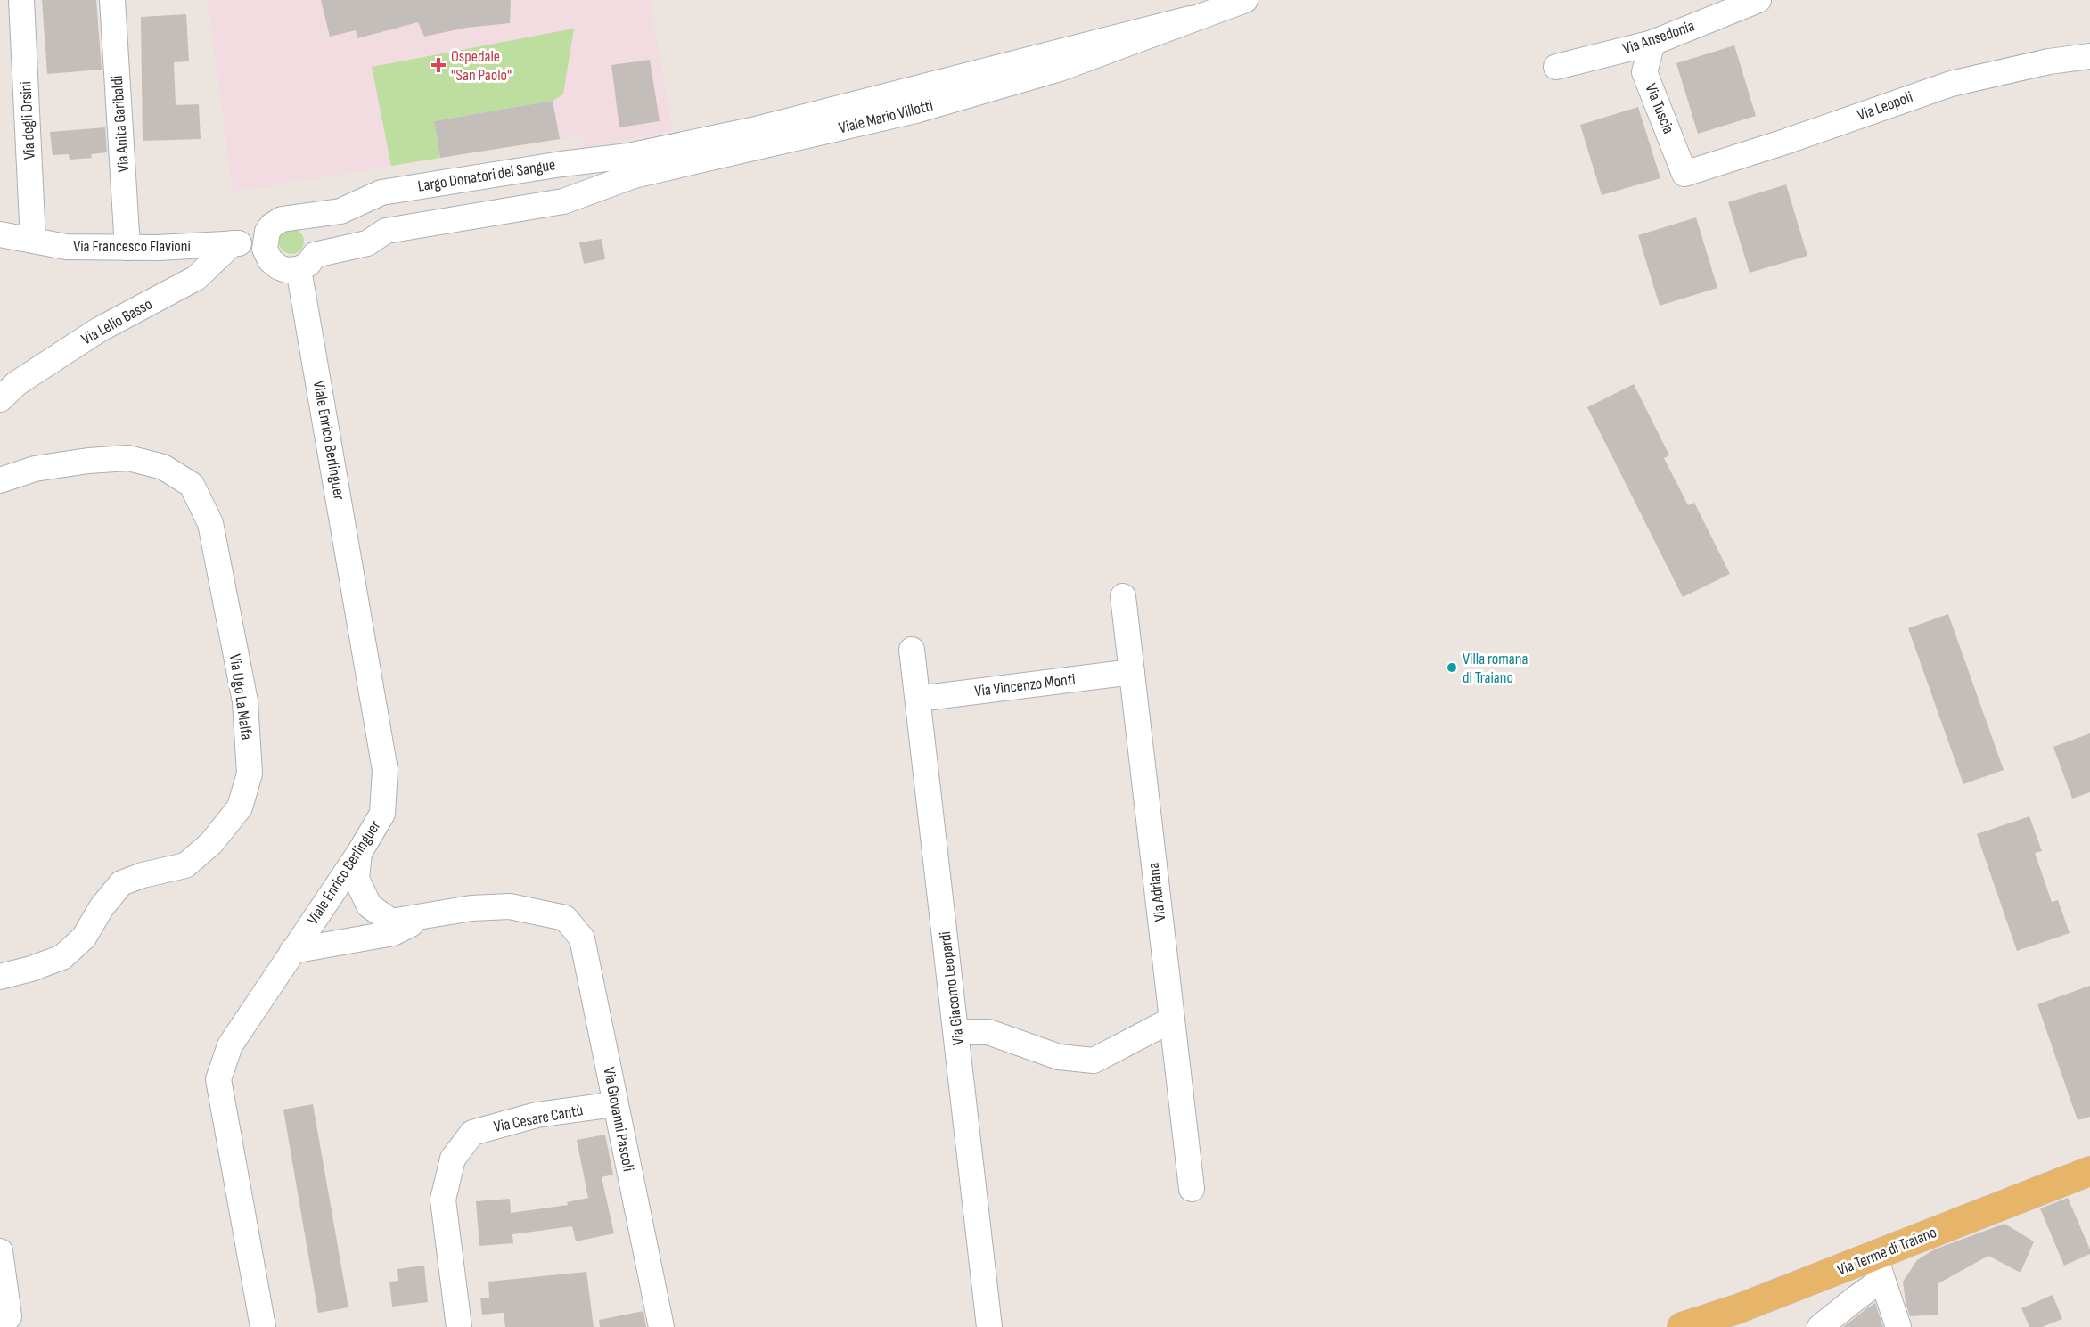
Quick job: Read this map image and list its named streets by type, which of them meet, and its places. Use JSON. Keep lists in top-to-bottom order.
{
  "streets": {
    "main road": ["Via Terme di Traiano"],
    "street": [
      "Via Ansedonia",
      "Via Leopoli",
      "Via Tuscia",
      "Viale Mario Villotti",
      "Via degli Orsini",
      "Via Anita Garibaldi",
      "Largo Donatori del Sangue",
      "Via Francesco Flavioni",
      "Via Lelio Basso",
      "Viale Enrico Berlinguer",
      "Via Vincenzo Monti",
      "Via Ugo La Malfa",
      "Via Adriana",
      "Via Giacomo Leopardi",
      "Via Cesare Cantù",
      "Via Giovanni Pascoli"
    ]
  },
  "crossings": [
    ["Via Ansedonia", "Via Tuscia"],
    ["Via Leopoli", "Via Tuscia"],
    ["Viale Mario Villotti", "Largo Donatori del Sangue"],
    ["Via degli Orsini", "Via Francesco Flavioni"],
    ["Via Anita Garibaldi", "Via Francesco Flavioni"],
    ["Largo Donatori del Sangue", "Via Francesco Flavioni"],
    ["Largo Donatori del Sangue", "Viale Enrico Berlinguer"],
    ["Via Francesco Flavioni", "Via Lelio Basso"],
    ["Via Francesco Flavioni", "Viale Enrico Berlinguer"],
    ["Via Vincenzo Monti", "Via Adriana"],
    ["Via Vincenzo Monti", "Via Giacomo Leopardi"],
    ["Via Cesare Cantù", "Via Giovanni Pascoli"]
  ],
  "places": {
    "health": ["Ospedale \"San Paolo\""],
    "other": ["Villa romana di Traiano"]
  }
}
